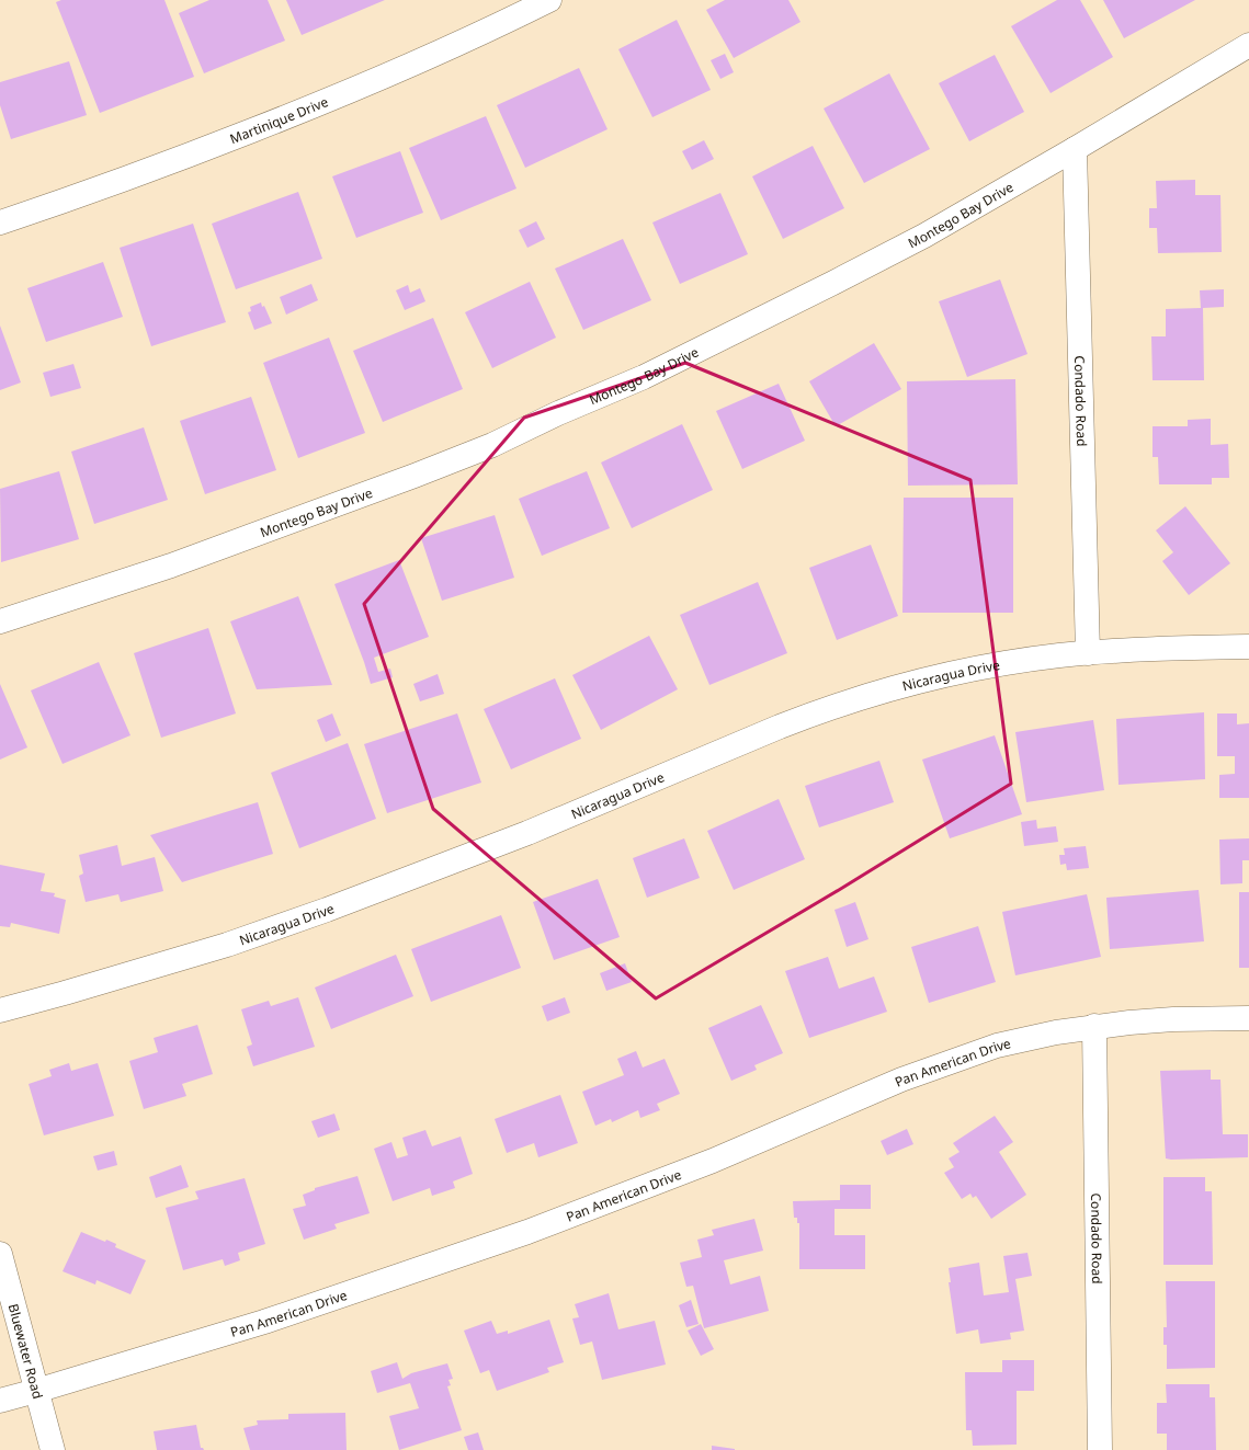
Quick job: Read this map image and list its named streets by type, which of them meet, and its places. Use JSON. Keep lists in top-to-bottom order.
{
  "streets": {
    "street": [
      "Martinique Drive",
      "Montego Bay Drive",
      "Condado Road",
      "Nicaragua Drive",
      "Pan American Drive",
      "Bluewater Road"
    ]
  },
  "crossings": [
    ["Montego Bay Drive", "Condado Road"],
    ["Condado Road", "Nicaragua Drive"],
    ["Condado Road", "Pan American Drive"],
    ["Pan American Drive", "Bluewater Road"]
  ]
}
